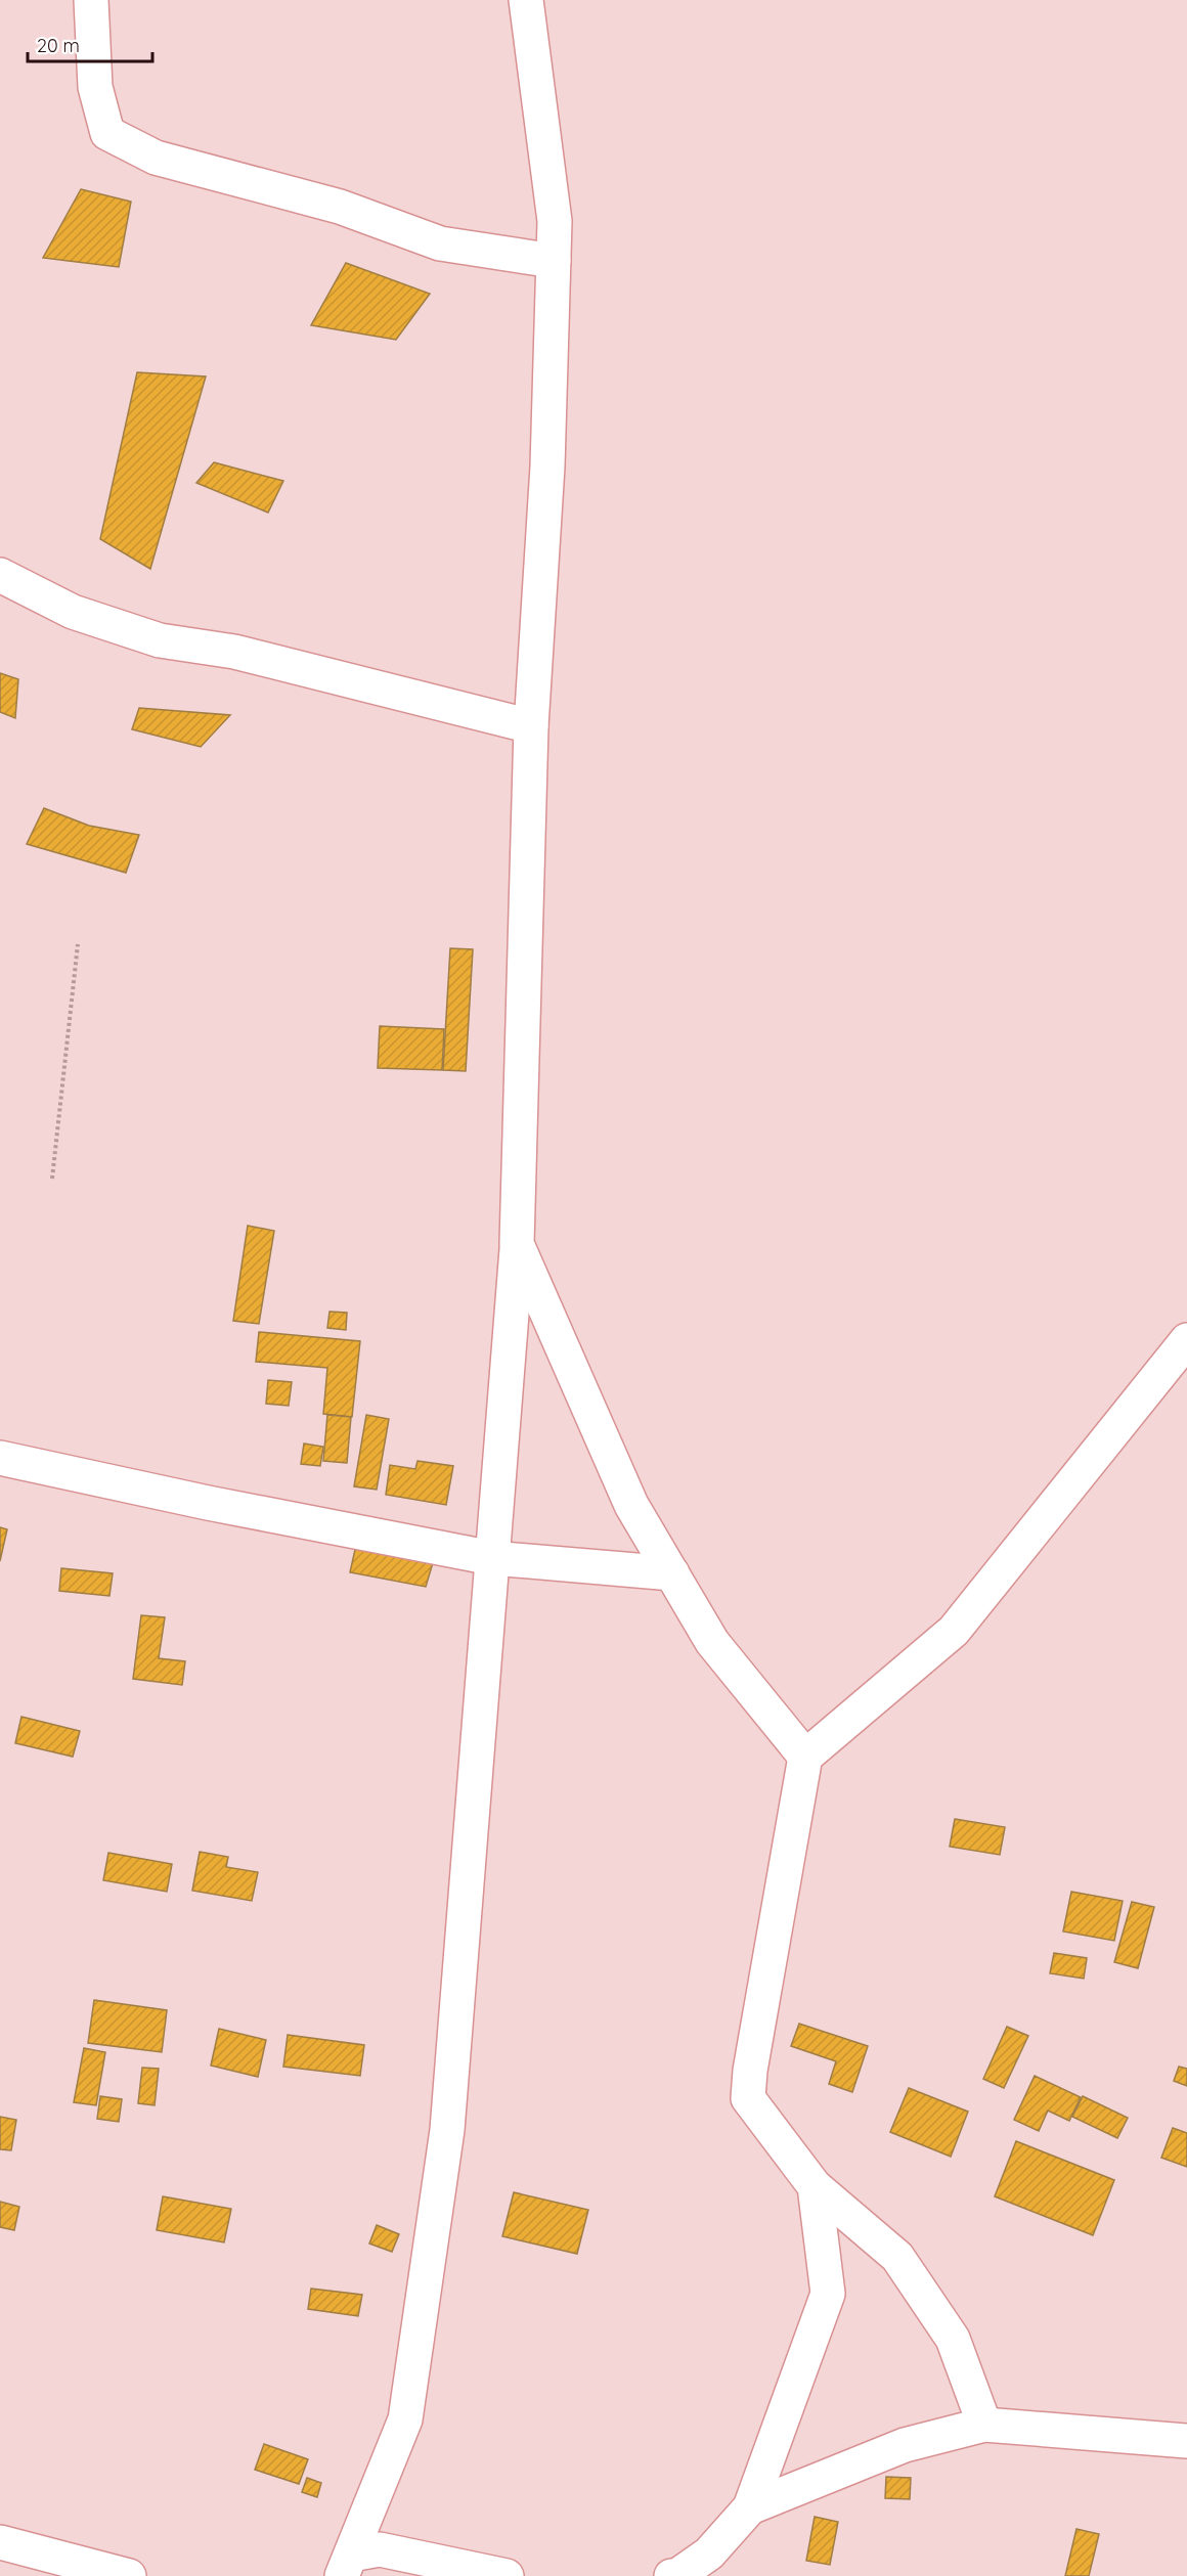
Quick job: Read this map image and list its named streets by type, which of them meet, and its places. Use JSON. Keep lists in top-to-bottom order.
{
  "scale_bar": "20 m"
}
